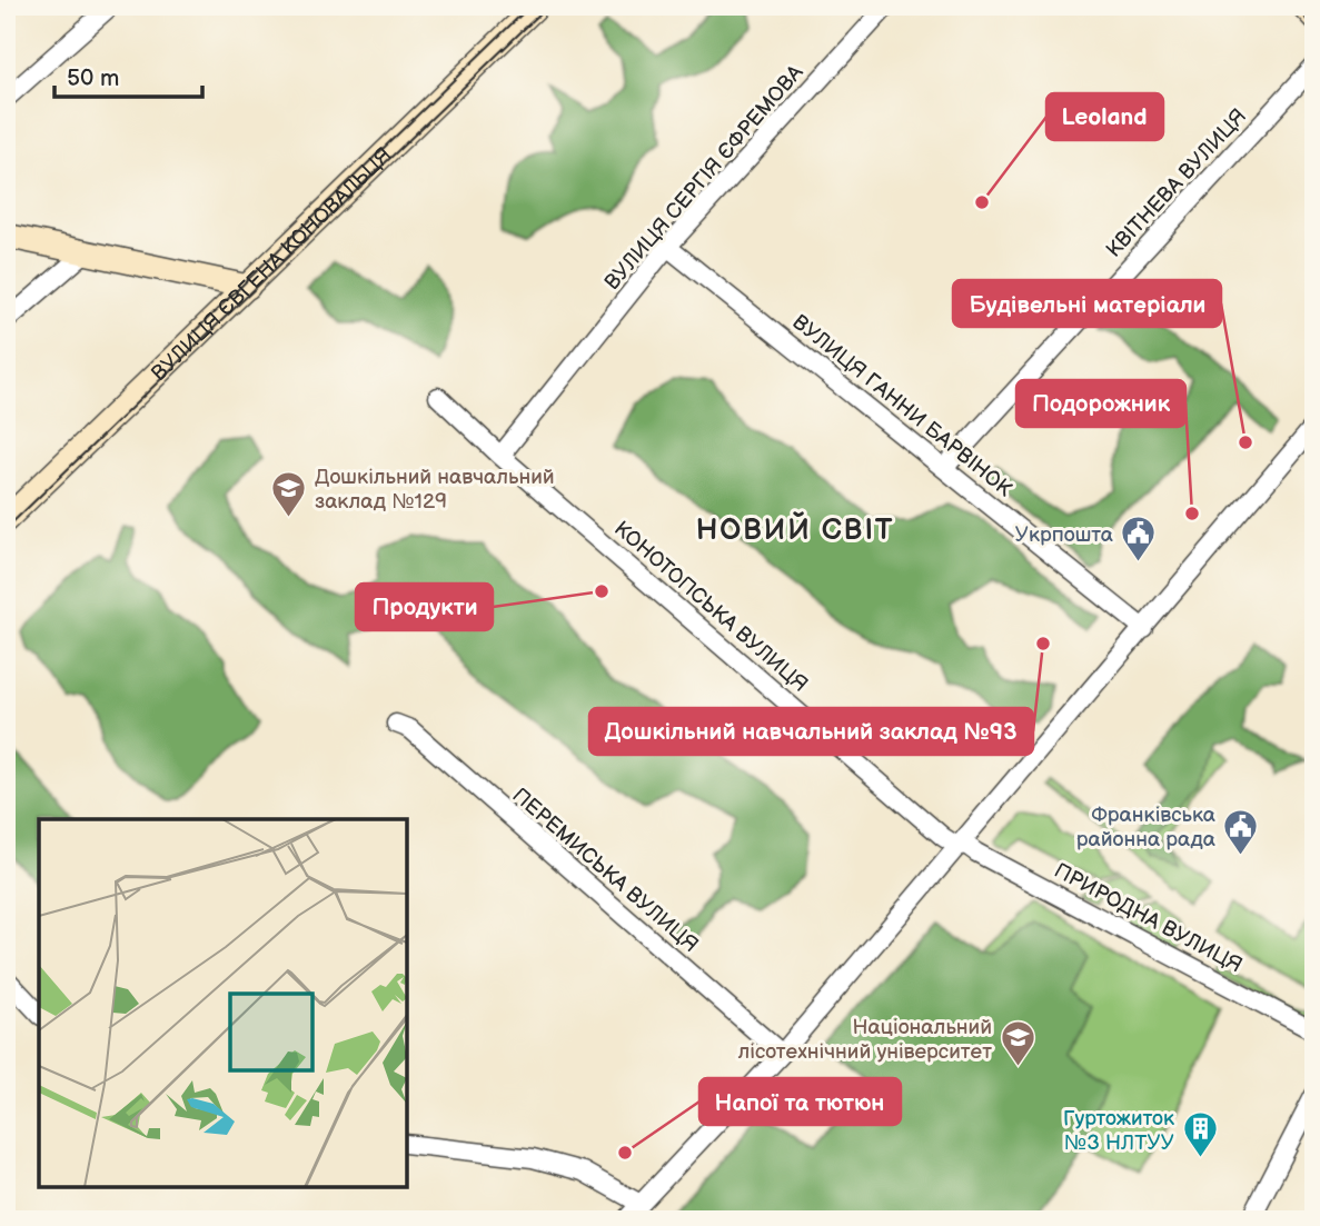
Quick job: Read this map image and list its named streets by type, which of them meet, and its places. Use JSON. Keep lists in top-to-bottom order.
{
  "streets": {
    "street": [
      "ВУЛИЦЯ СЕРГІЯ ЄФРЕМОВА",
      "КВІТНЕВА ВУЛИЦЯ",
      "ВУЛИЦЯ ЄВГЕНА КОНОВАЛЬЦЯ",
      "ВУЛИЦЯ ГАННИ БАРВІНОК",
      "КОНОТОПСЬКА ВУЛИЦЯ",
      "ПЕРЕМИСЬКА ВУЛИЦЯ",
      "ПРИРОДНА ВУЛИЦЯ"
    ]
  },
  "crossings": [
    ["ВУЛИЦЯ СЕРГІЯ ЄФРЕМОВА", "ВУЛИЦЯ ГАННИ БАРВІНОК"],
    ["ВУЛИЦЯ СЕРГІЯ ЄФРЕМОВА", "КОНОТОПСЬКА ВУЛИЦЯ"],
    ["КВІТНЕВА ВУЛИЦЯ", "ВУЛИЦЯ ГАННИ БАРВІНОК"],
    ["КОНОТОПСЬКА ВУЛИЦЯ", "ПРИРОДНА ВУЛИЦЯ"]
  ],
  "districts": ["НОВИЙ СВІТ"],
  "places": {
    "other": [
      "Leoland",
      "Будівельні матеріали",
      "Подорожник",
      "Продукти",
      "Дошкільний навчальний заклад №93",
      "Напої та тютюн"
    ],
    "school or university": ["Дошкільний навчальний заклад №129", "Національний лісотехнічний університет"],
    "public building": ["Укрпошта", "Франківська районна рада"],
    "building": ["Гуртожиток №3 НЛТУУ"]
  },
  "scale_bar": "50 m"
}
